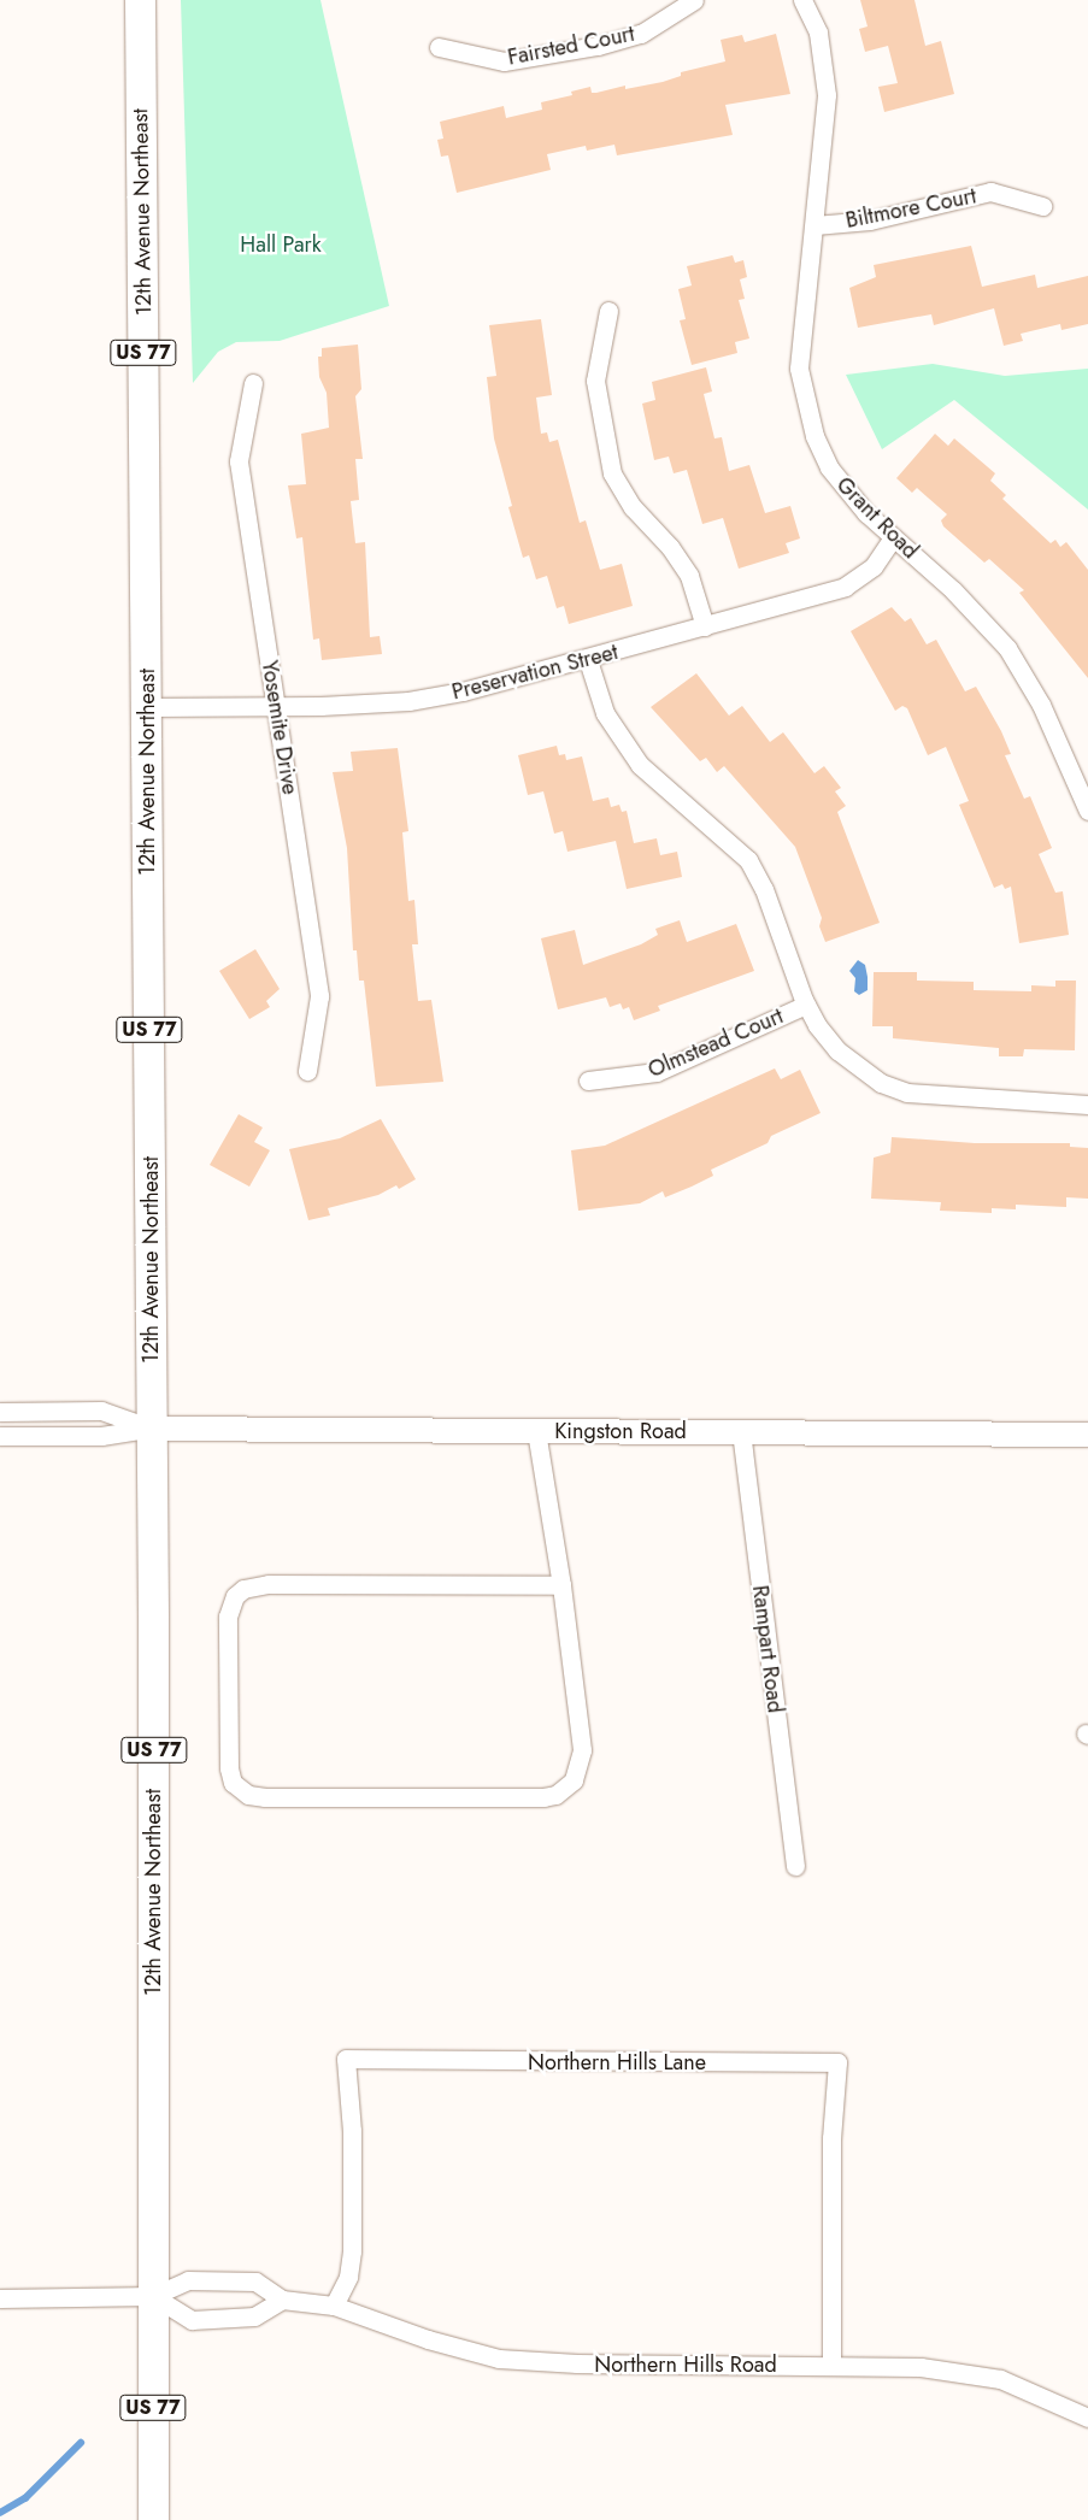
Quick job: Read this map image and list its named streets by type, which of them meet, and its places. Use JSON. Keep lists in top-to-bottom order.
{
  "streets": {
    "main road": ["12th Avenue Northeast", "US 77"],
    "street": [
      "Fairsted Court",
      "Biltmore Court",
      "Grant Road",
      "Preservation Street",
      "Yosemite Drive",
      "Olmstead Court",
      "Kingston Road",
      "Rampart Road",
      "Northern Hills Lane",
      "Northern Hills Road"
    ]
  },
  "crossings": [
    ["Biltmore Court", "Grant Road"],
    ["12th Avenue Northeast", "Preservation Street"],
    ["12th Avenue Northeast", "Kingston Road"],
    ["12th Avenue Northeast", "Northern Hills Road"],
    ["Grant Road", "Preservation Street"],
    ["Preservation Street", "Yosemite Drive"],
    ["Kingston Road", "Rampart Road"],
    ["Northern Hills Lane", "Northern Hills Road"]
  ],
  "parks": ["Hall Park"]
}
